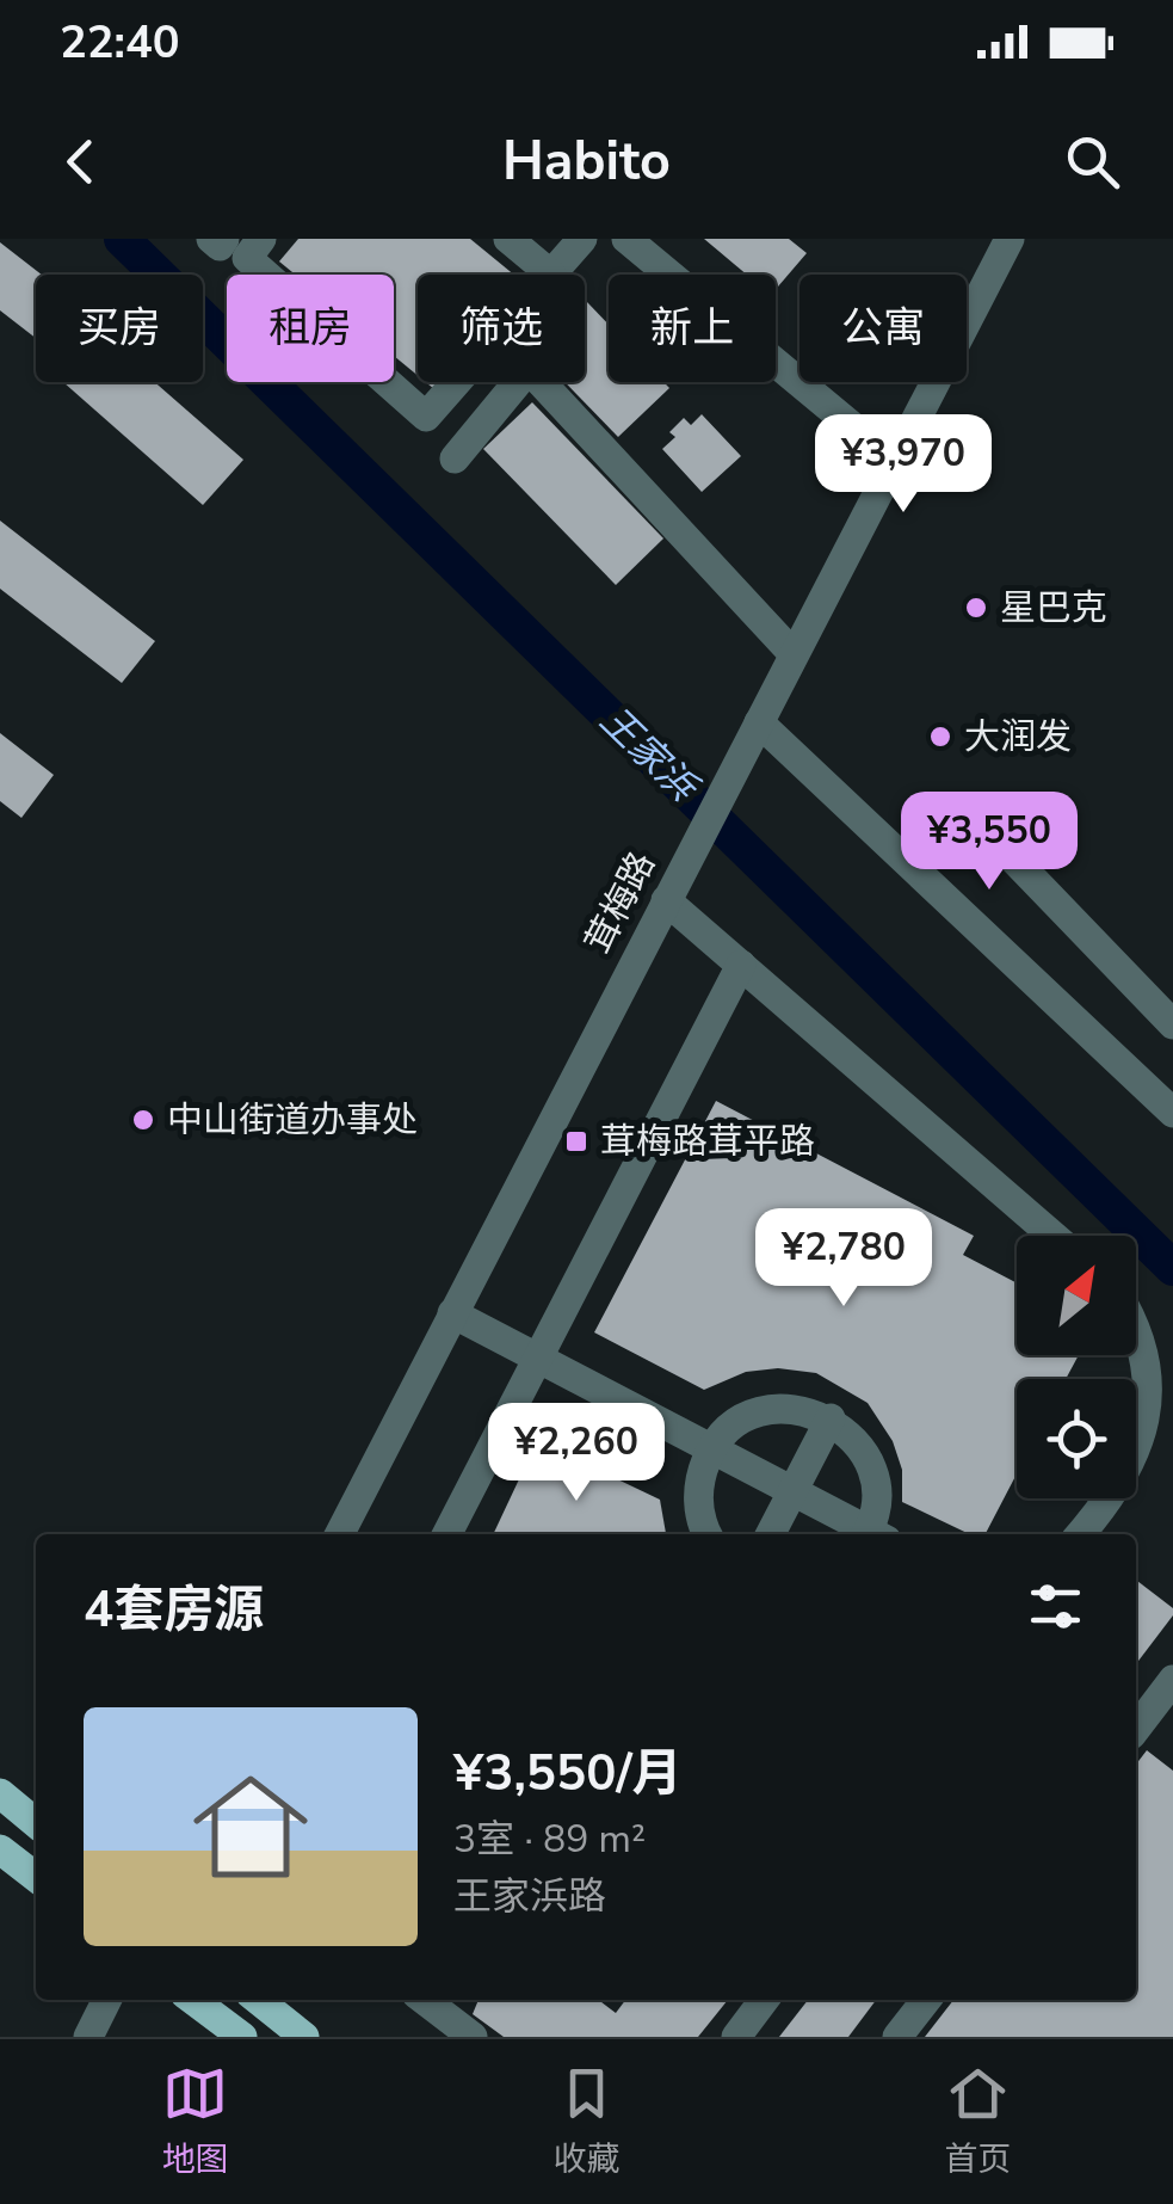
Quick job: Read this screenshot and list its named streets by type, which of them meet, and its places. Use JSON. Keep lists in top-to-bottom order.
{
  "streets": {
    "street": ["茸梅路"]
  },
  "water": ["王家浜"],
  "places": {
    "other": ["星巴克", "大润发", "中山街道办事处"],
    "transit": ["茸梅路茸平路"]
  },
  "north": "top right",
  "page": {
    "status": "22:40",
    "header": "Habito",
    "chip": [
      "买房",
      "租房",
      "筛选",
      "新上",
      "公寓"
    ],
    "price": [
      "¥3,970",
      "¥3,550",
      "¥2,780",
      "¥2,260"
    ],
    "heading": "4套房源",
    "list": [
      {
        "name": "¥3,550/月",
        "note": "3室 · 89 m² · 王家浜路"
      }
    ],
    "tabs": ["地图", "收藏", "首页"]
  }
}
